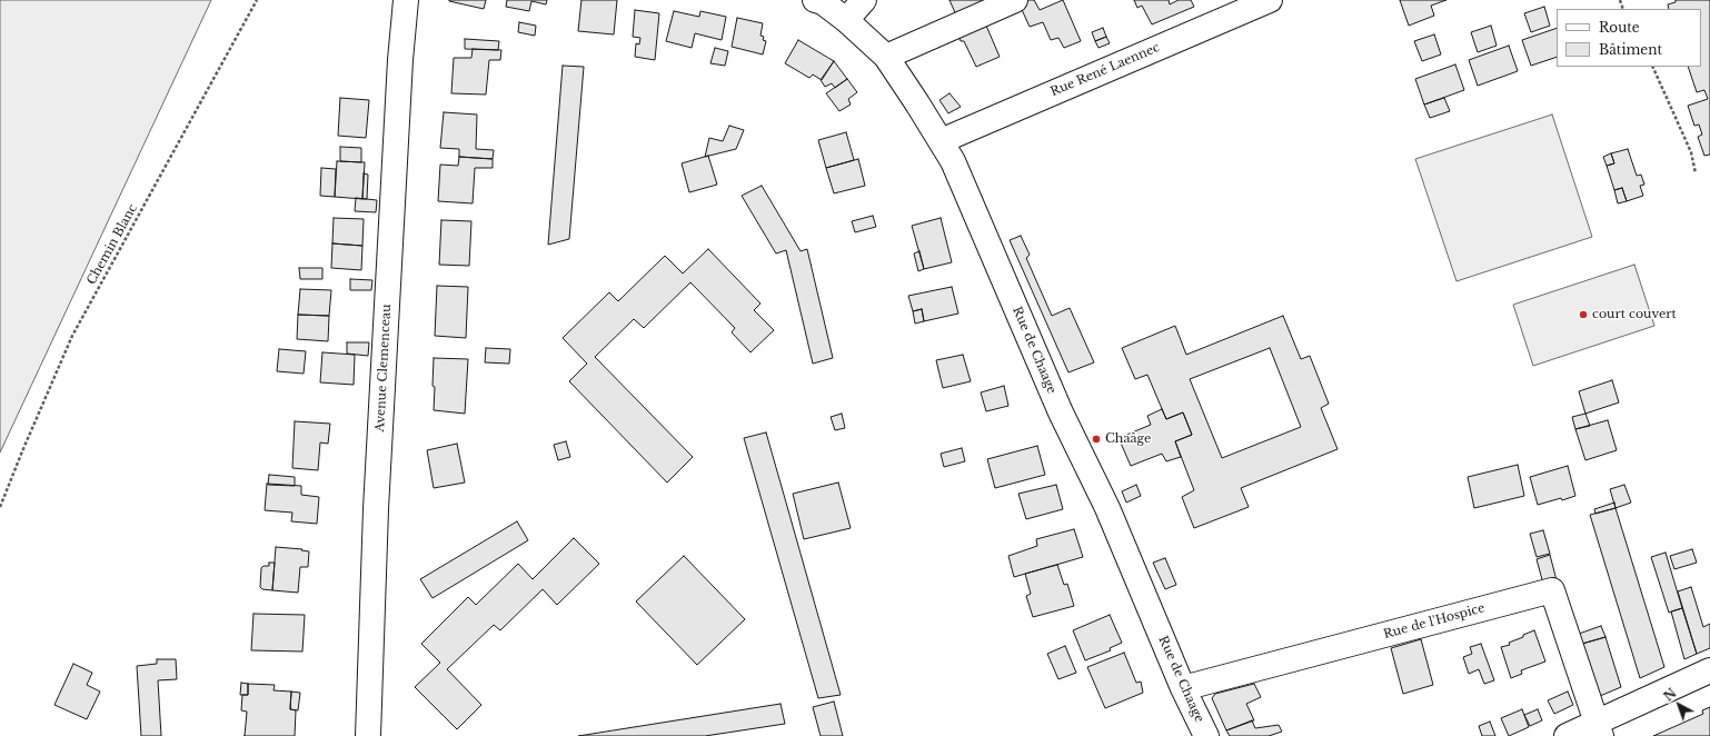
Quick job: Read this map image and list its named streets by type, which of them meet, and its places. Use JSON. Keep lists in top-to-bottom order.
{
  "streets": {
    "street": [
      "Rue René Laennec",
      "Rue de Chaage",
      "Avenue Clemenceau",
      "Rue de l'Hospice"
    ],
    "path": ["Chemin Blanc"]
  },
  "crossings": [
    ["Rue René Laennec", "Rue de Chaage"],
    ["Rue de Chaage", "Rue de l'Hospice"]
  ],
  "places": ["court couvert", "Chaâge"],
  "legend": ["Route", "Bâtiment"],
  "north": "top left"
}
